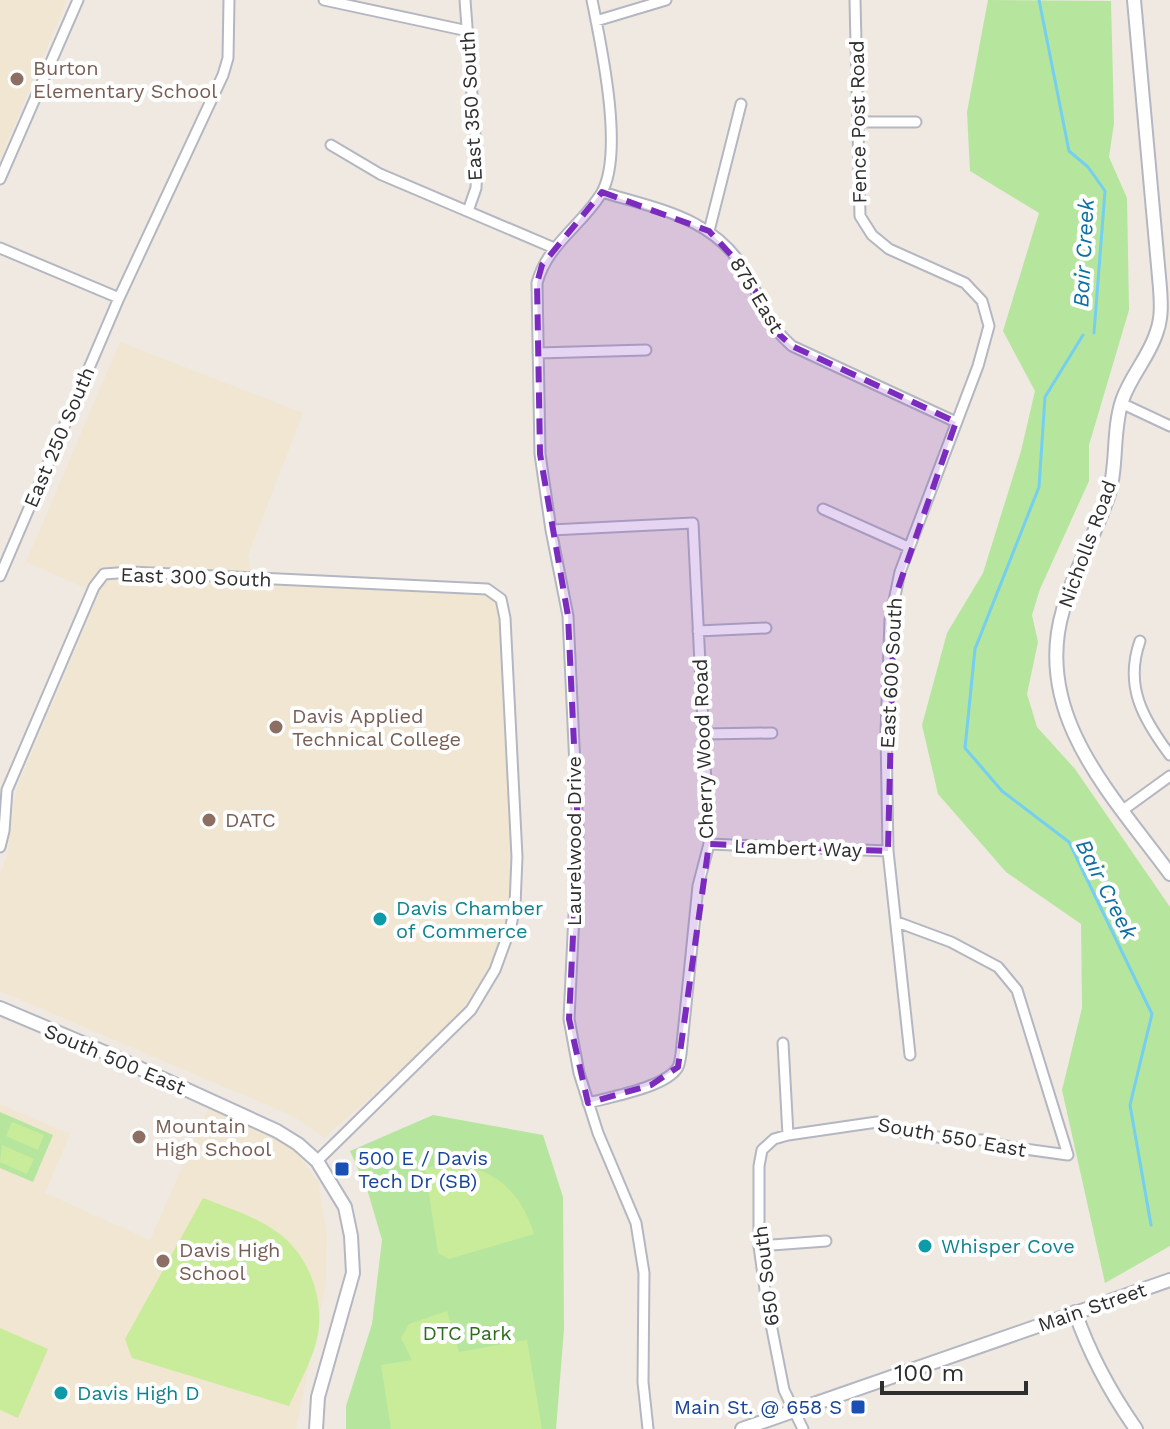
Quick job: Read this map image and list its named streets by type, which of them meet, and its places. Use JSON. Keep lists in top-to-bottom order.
{
  "streets": {
    "street": [
      "East 350 South",
      "Fence Post Road",
      "875 East",
      "East 250 South",
      "Nicholls Road",
      "East 300 South",
      "East 600 South",
      "Cherry Wood Road",
      "Laurelwood Drive",
      "Lambert Way",
      "South 500 East",
      "South 550 East",
      "650 South",
      "Main Street"
    ]
  },
  "crossings": [
    ["Fence Post Road", "East 600 South"],
    ["875 East", "East 600 South"],
    ["875 East", "Laurelwood Drive"],
    ["East 300 South", "South 500 East"],
    ["East 600 South", "Lambert Way"],
    ["East 600 South", "South 550 East"],
    ["Cherry Wood Road", "Laurelwood Drive"],
    ["Cherry Wood Road", "Lambert Way"],
    ["South 550 East", "650 South"],
    ["650 South", "Main Street"]
  ],
  "water": ["Bair Creek"],
  "parks": ["DTC Park"],
  "places": {
    "other": [
      "Burton Elementary School",
      "Davis Applied Technical College",
      "DATC",
      "Davis Chamber of Commerce",
      "Mountain High School",
      "Whisper Cove",
      "Davis High School",
      "Davis High D"
    ],
    "transit": ["500 E / Davis Tech Dr (SB)", "Main St. @ 658 S"]
  },
  "scale_bar": "100 m"
}
